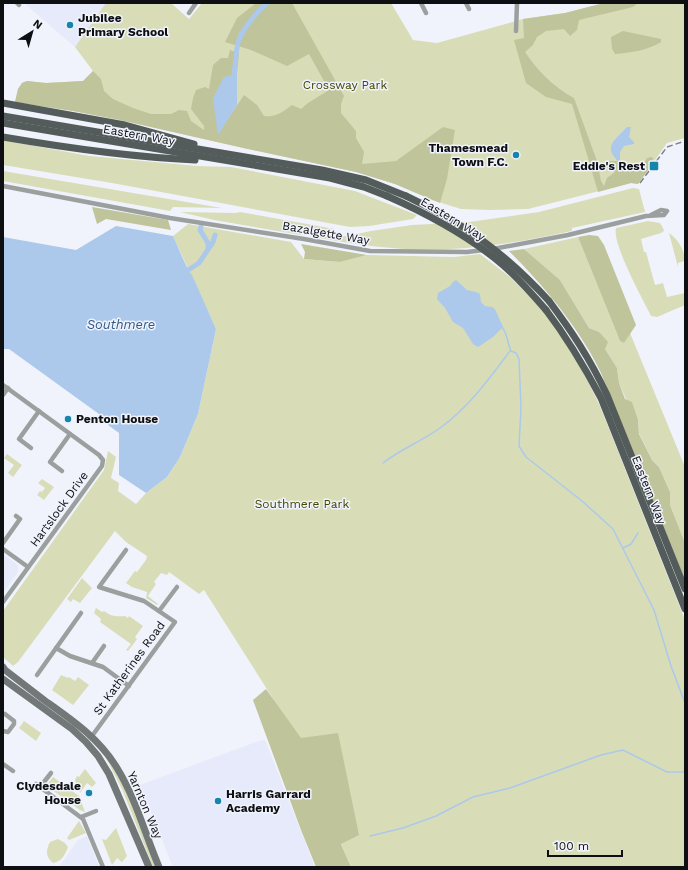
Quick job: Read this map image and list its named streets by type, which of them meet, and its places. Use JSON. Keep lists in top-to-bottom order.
{
  "streets": {
    "main road": ["Eastern Way"],
    "street": [
      "Bazalgette Way",
      "Hartslock Drive",
      "St Katherines Road",
      "Yarnton Way"
    ]
  },
  "crossings": [
    ["St Katherines Road", "Yarnton Way"]
  ],
  "water": ["Southmere"],
  "parks": ["Crossway Park", "Southmere Park"],
  "places": {
    "other": [
      "Jubilee Primary School",
      "Thamesmead Town F.C.",
      "Penton House",
      "Clydesdale House",
      "Harris Garrard Academy"
    ],
    "transit": ["Eddie's Rest"]
  },
  "scale_bar": "100 m",
  "north": "top right"
}
